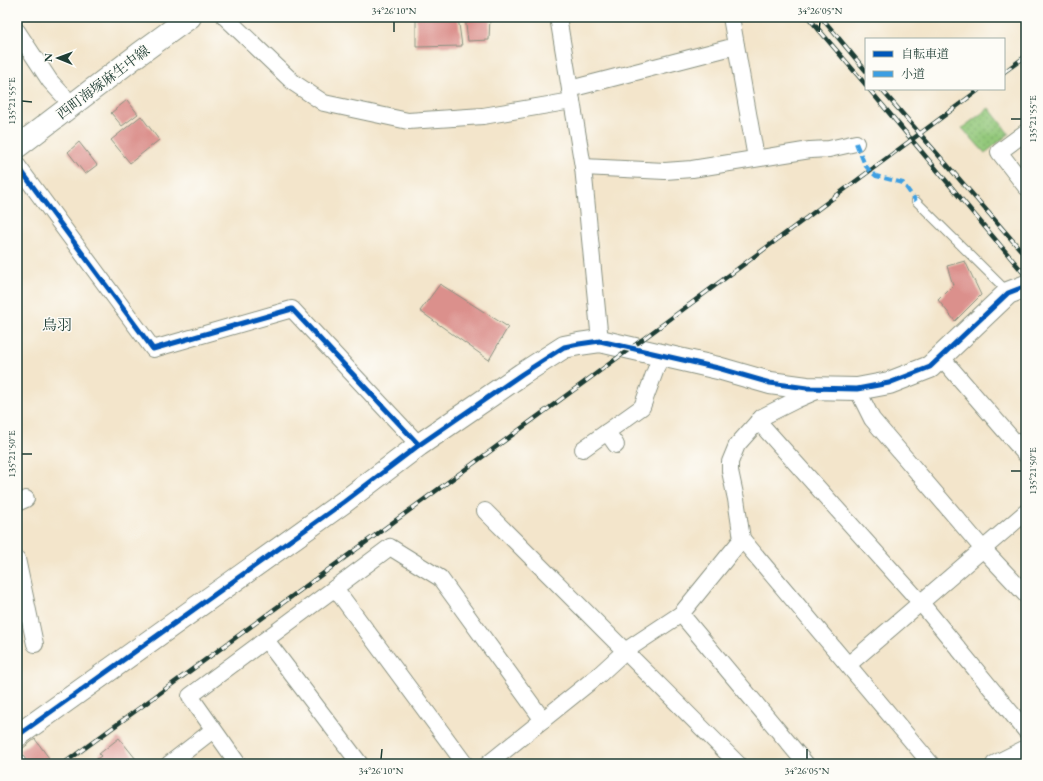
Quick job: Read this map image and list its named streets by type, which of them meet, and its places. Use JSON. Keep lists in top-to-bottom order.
{
  "streets": {
    "street": ["西町海塚麻生中線"]
  },
  "districts": ["鳥羽"],
  "legend": ["自転車道", "小道"],
  "north": "left",
  "coordinates": [
    "34°26'10\"N",
    "34°26'05\"N",
    "135°21'55\"E",
    "135°21'50\"E"
  ]
}
